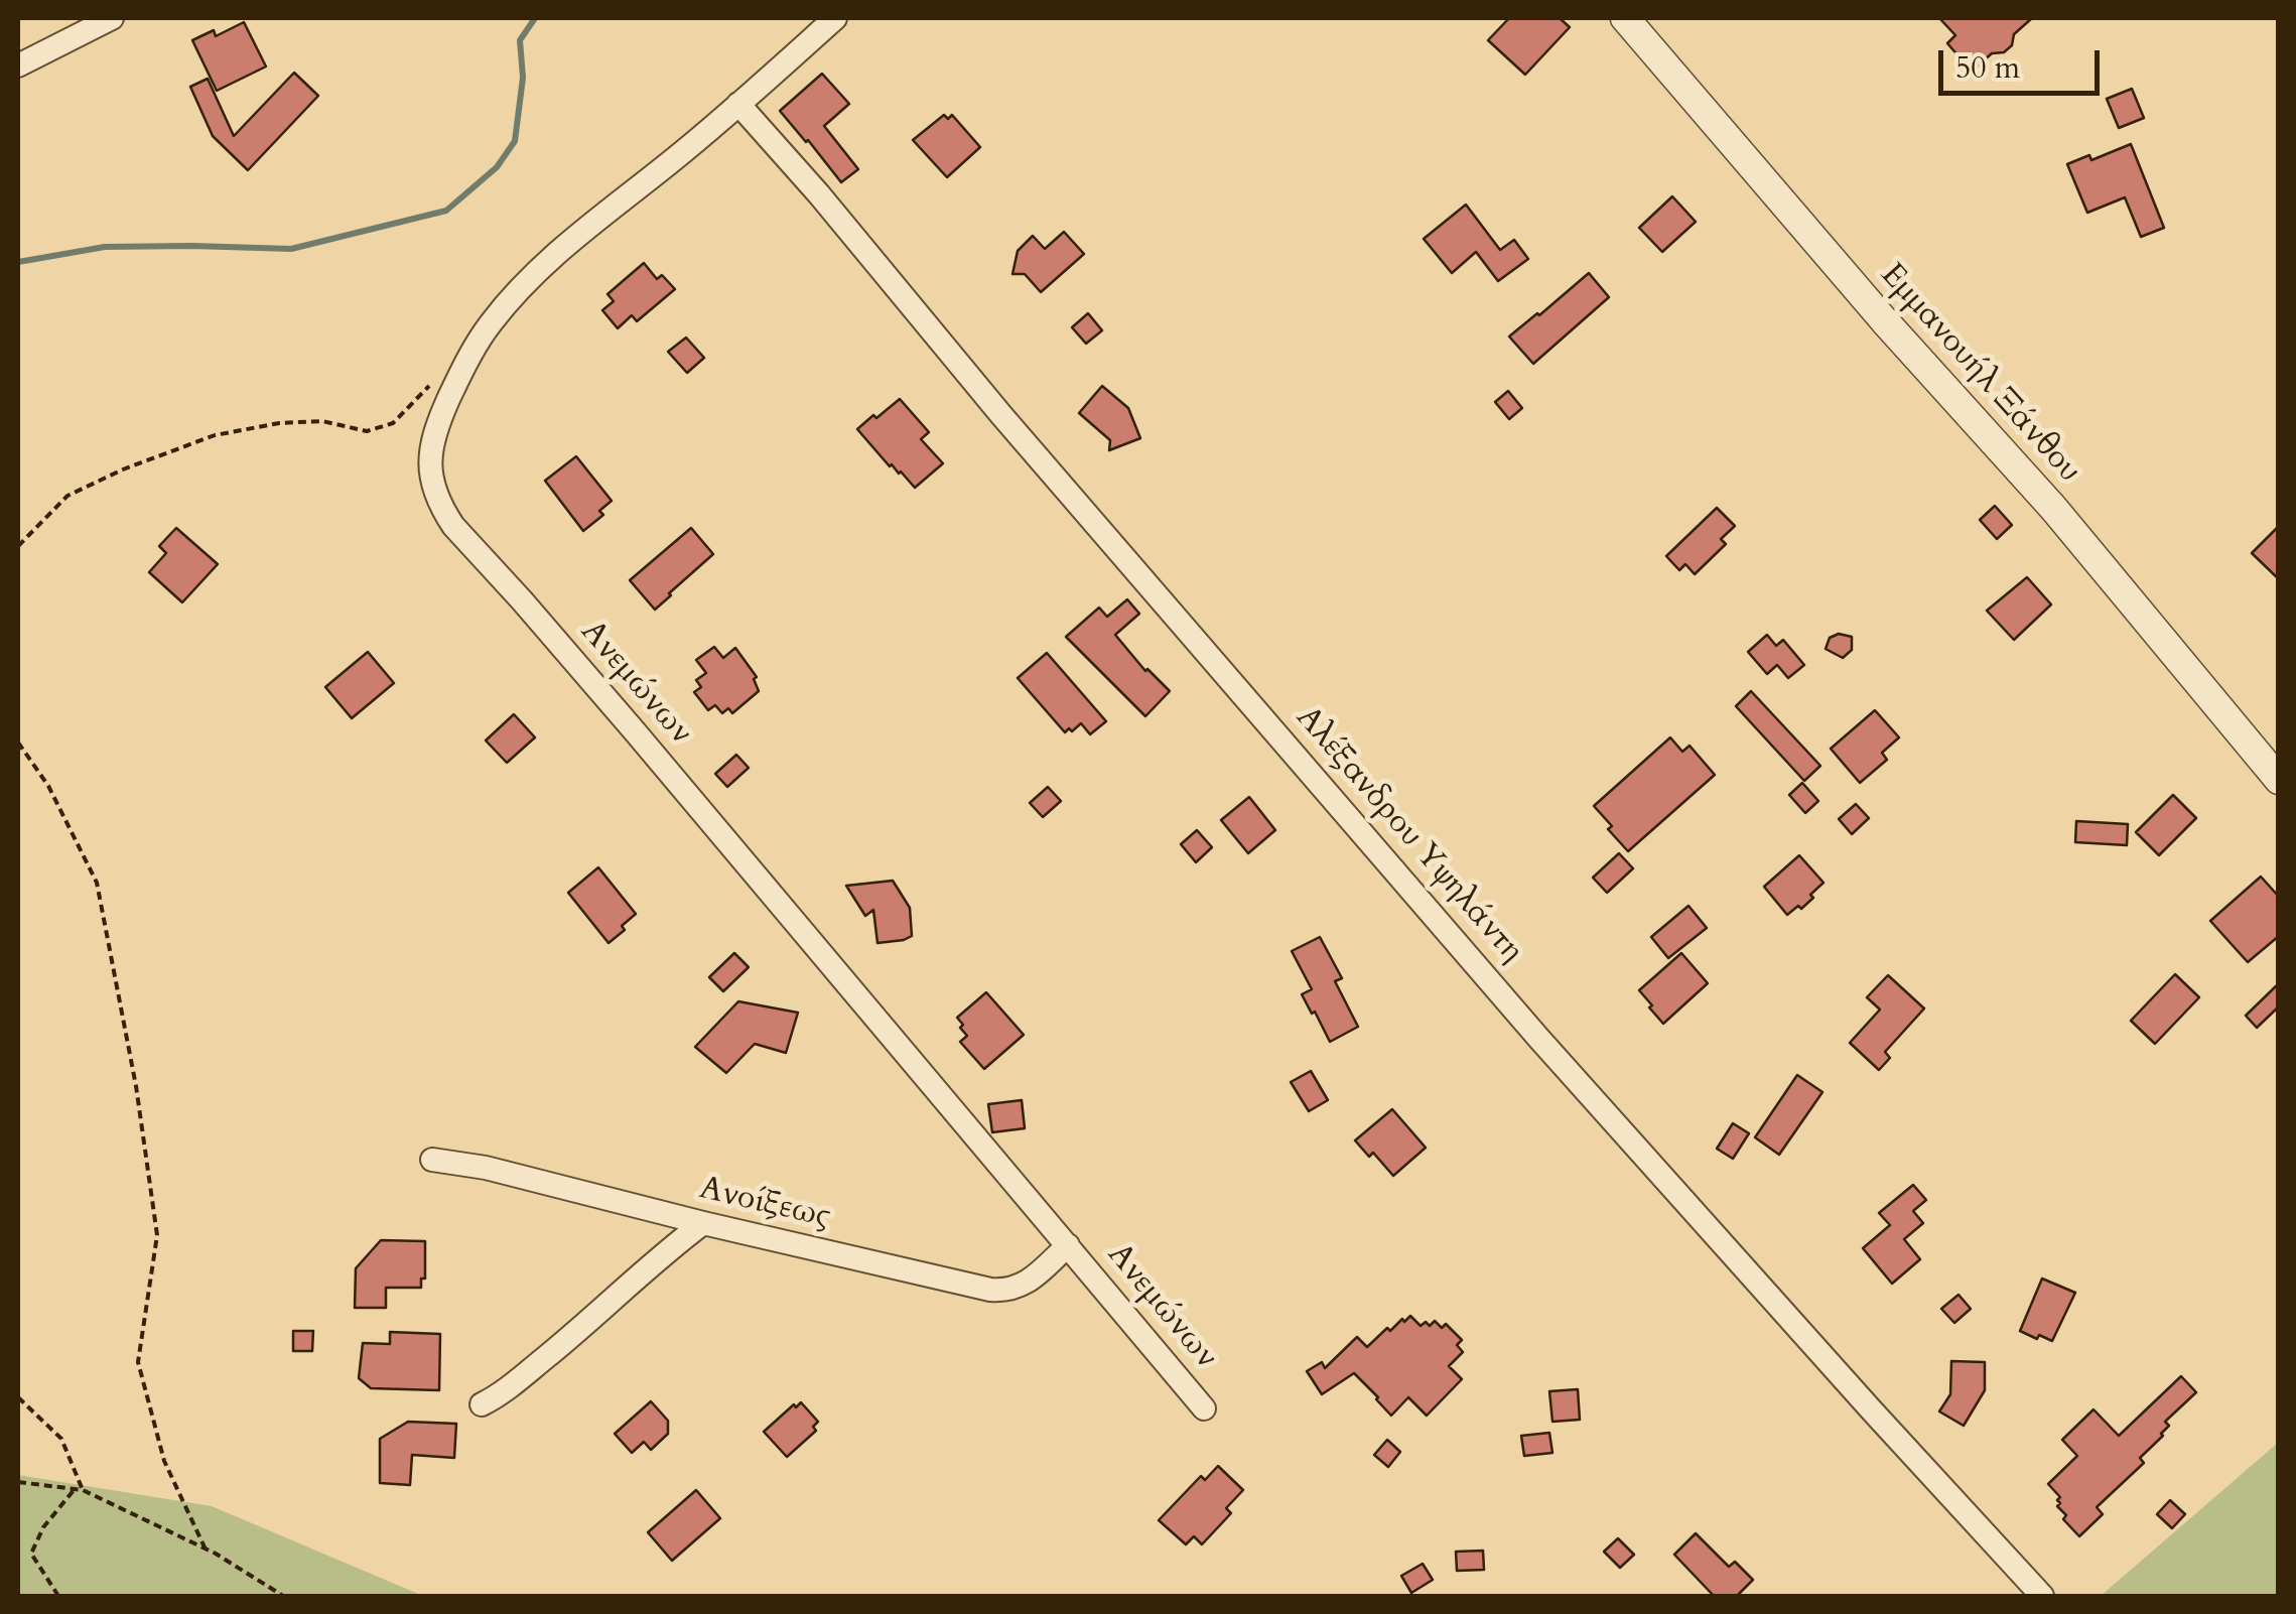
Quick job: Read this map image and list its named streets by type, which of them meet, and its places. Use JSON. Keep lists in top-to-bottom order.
{
  "streets": {
    "street": [
      "Εμμανουήλ Ξάνθου",
      "Ανεμώνων",
      "Αλέξανδρου Υψηλάντη",
      "Ανοίξεως"
    ]
  },
  "crossings": [
    ["Ανεμώνων", "Αλέξανδρου Υψηλάντη"],
    ["Ανεμώνων", "Ανοίξεως"]
  ],
  "scale_bar": "50 m"
}
